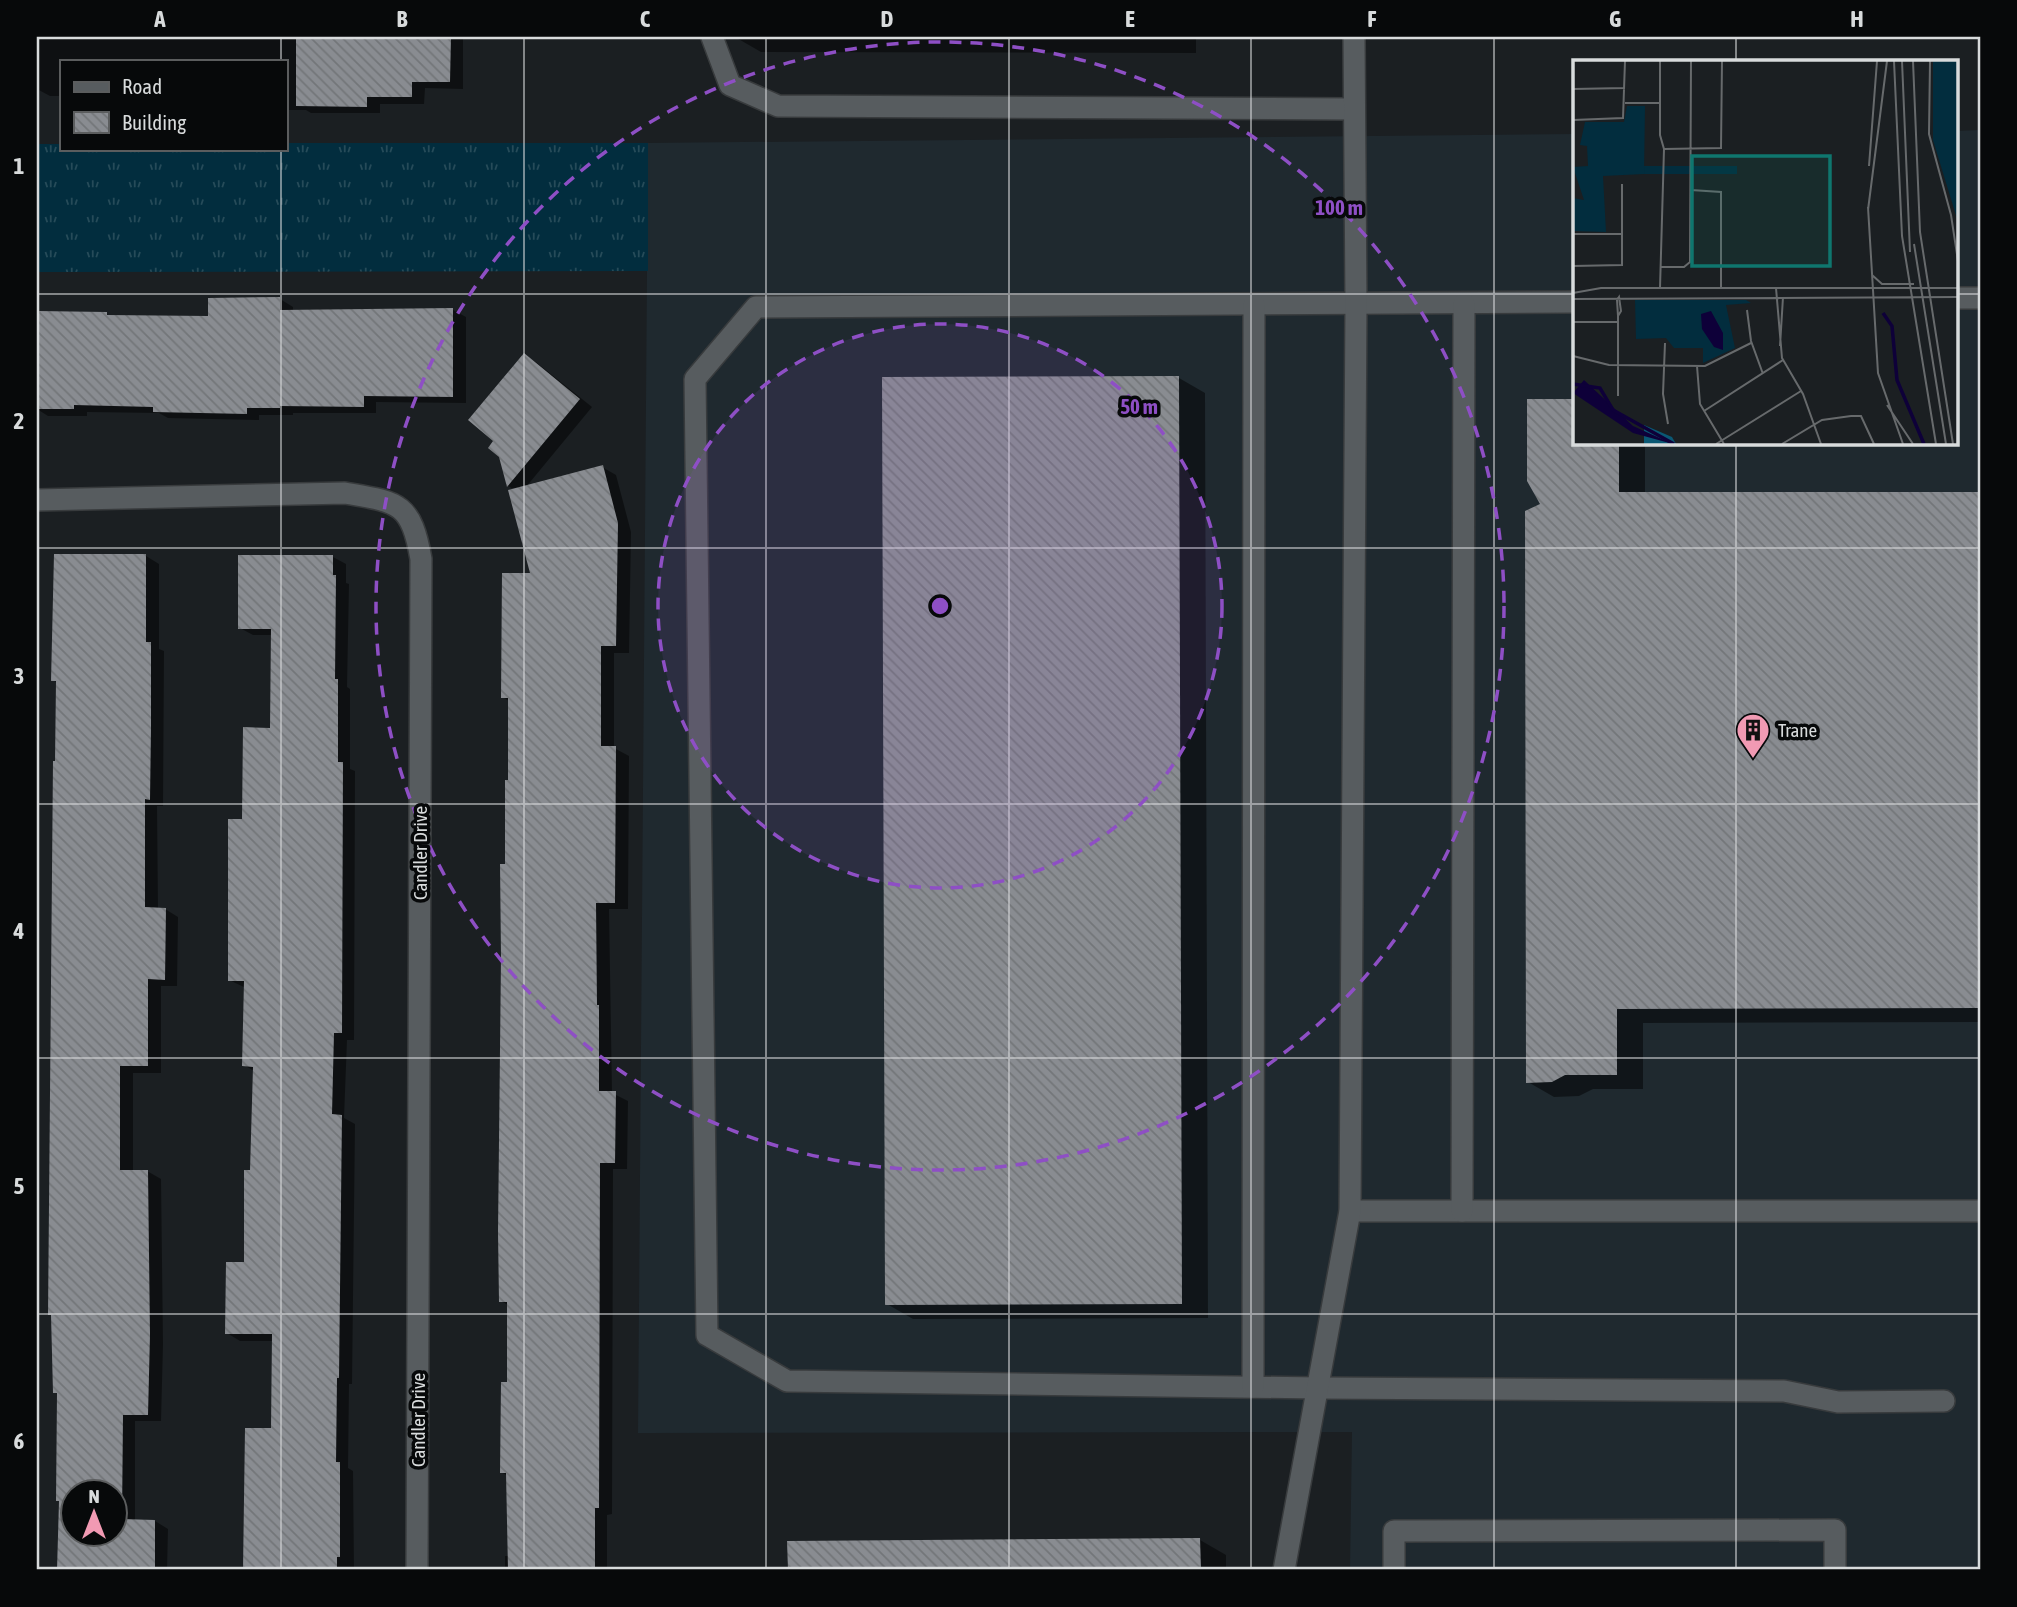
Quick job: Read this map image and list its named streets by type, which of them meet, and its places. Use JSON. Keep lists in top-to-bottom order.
{
  "streets": {
    "street": ["Candler Drive"]
  },
  "places": {
    "building": ["Trane"]
  },
  "legend": ["Road", "Building"],
  "north": "top",
  "grid": {
    "columns": [
      "A",
      "B",
      "C",
      "D",
      "E",
      "F",
      "G",
      "H"
    ],
    "rows": [
      "1",
      "2",
      "3",
      "4",
      "5",
      "6"
    ]
  },
  "rings": ["100 m", "50 m"]
}
